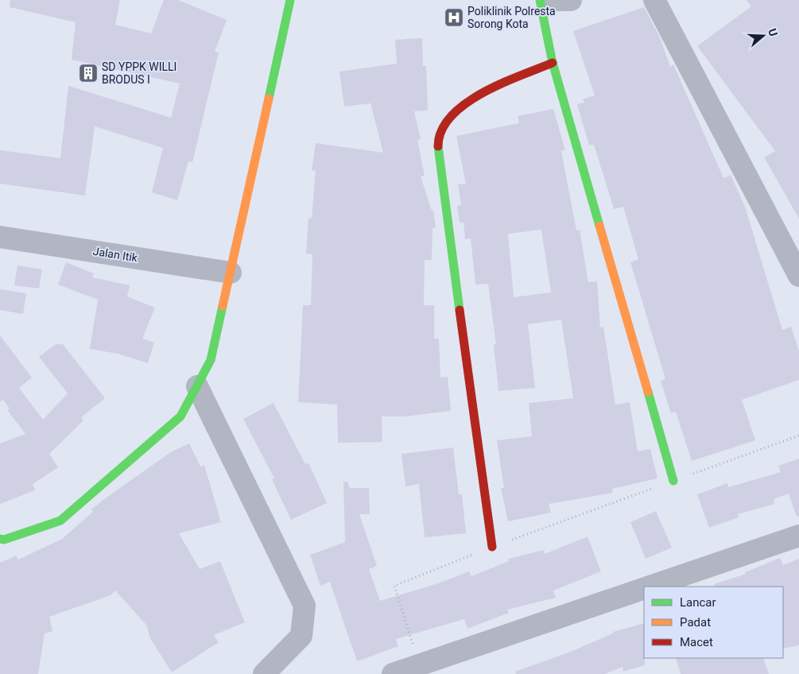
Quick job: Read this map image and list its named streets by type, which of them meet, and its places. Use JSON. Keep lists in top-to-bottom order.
{
  "streets": {
    "street": ["Jalan Itik"]
  },
  "places": {
    "hospital": ["Poliklinik Polresta Sorong Kota"],
    "building": ["SD YPPK WILLI BRODUS I"]
  },
  "legend": ["Lancar", "Padat", "Macet"],
  "north": "right"
}
